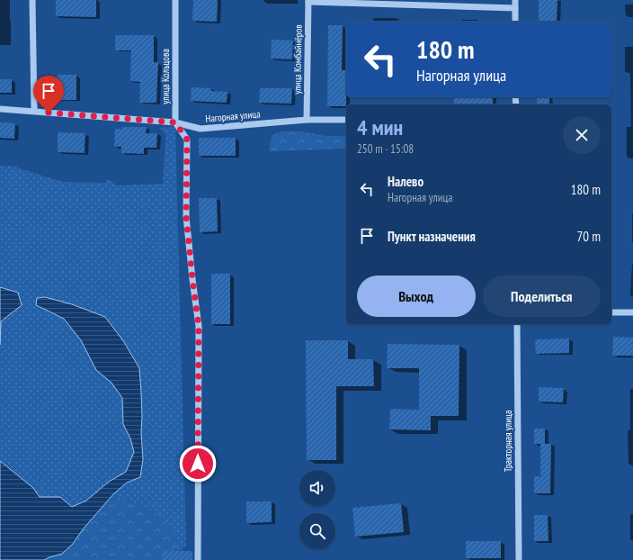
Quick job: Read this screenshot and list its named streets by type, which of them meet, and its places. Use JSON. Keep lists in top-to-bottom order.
{
  "streets": {
    "street": [
      "улица Комбайнёров",
      "улица Кольцова",
      "Нагорная улица",
      "Тракторная улица"
    ]
  },
  "crossings": [
    ["улица Комбайнёров", "Нагорная улица"],
    ["улица Кольцова", "Нагорная улица"]
  ],
  "page": {
    "turn": ["180 m", "Нагорная улица"],
    "heading": ["4 мин", "250 m · 15:08"],
    "list": [
      {
        "name": "Налево",
        "note": "Нагорная улица",
        "value": "180 m"
      },
      {
        "name": "Пункт назначения",
        "value": "70 m"
      }
    ],
    "buttons": ["Выход", "Поделиться"]
  }
}
